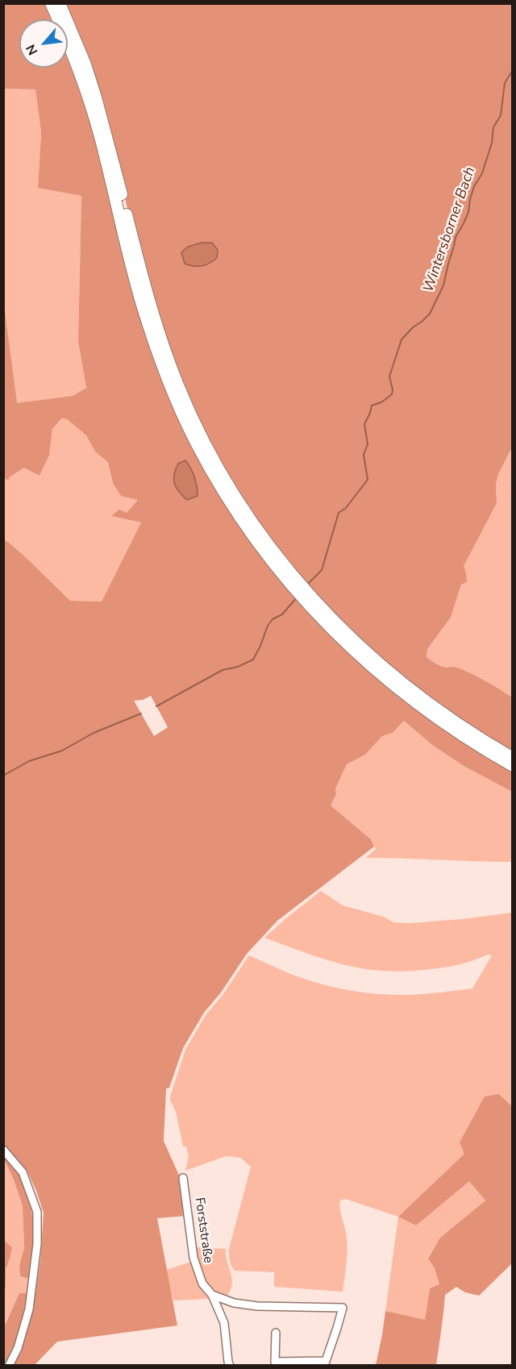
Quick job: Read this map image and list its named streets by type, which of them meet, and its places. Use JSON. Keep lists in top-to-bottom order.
{
  "streets": {
    "street": ["Forststraße"]
  },
  "water": ["Wintersborner Bach"],
  "north": "bottom left"
}
